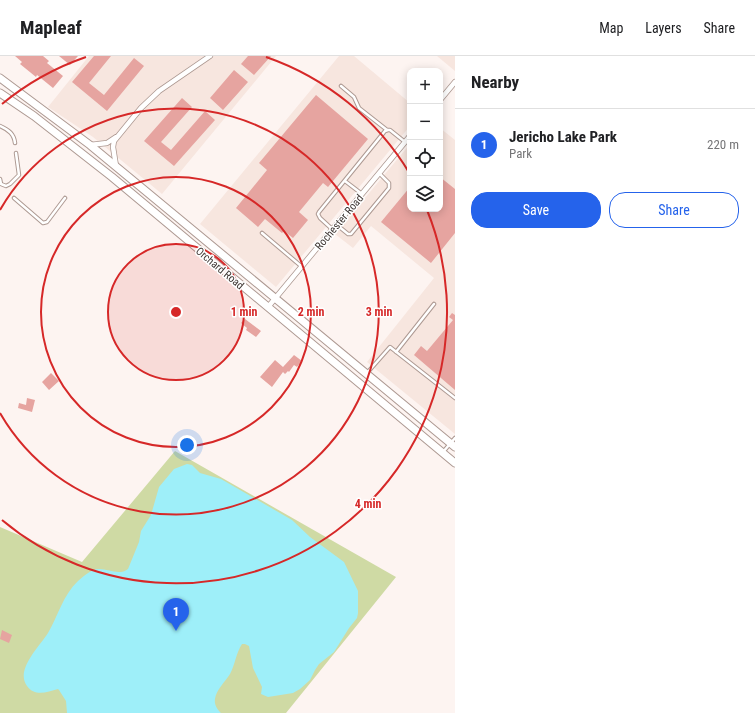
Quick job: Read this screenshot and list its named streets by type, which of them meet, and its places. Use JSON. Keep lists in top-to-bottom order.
{
  "streets": {
    "main road": ["Orchard Road"],
    "street": ["Rochester Road"]
  },
  "crossings": [
    ["Rochester Road", "Orchard Road"]
  ],
  "page": {
    "header": "Mapleaf",
    "nav": ["Map", "Layers", "Share"],
    "heading": "Nearby",
    "map_buttons": ["+", "−"],
    "list": [
      {
        "mark": "1",
        "name": "Jericho Lake Park",
        "note": "Park",
        "value": "220 m"
      }
    ],
    "buttons": ["Save", "Share"],
    "pins": "1"
  },
  "rings": [
    "1 min",
    "2 min",
    "3 min",
    "4 min"
  ]
}
